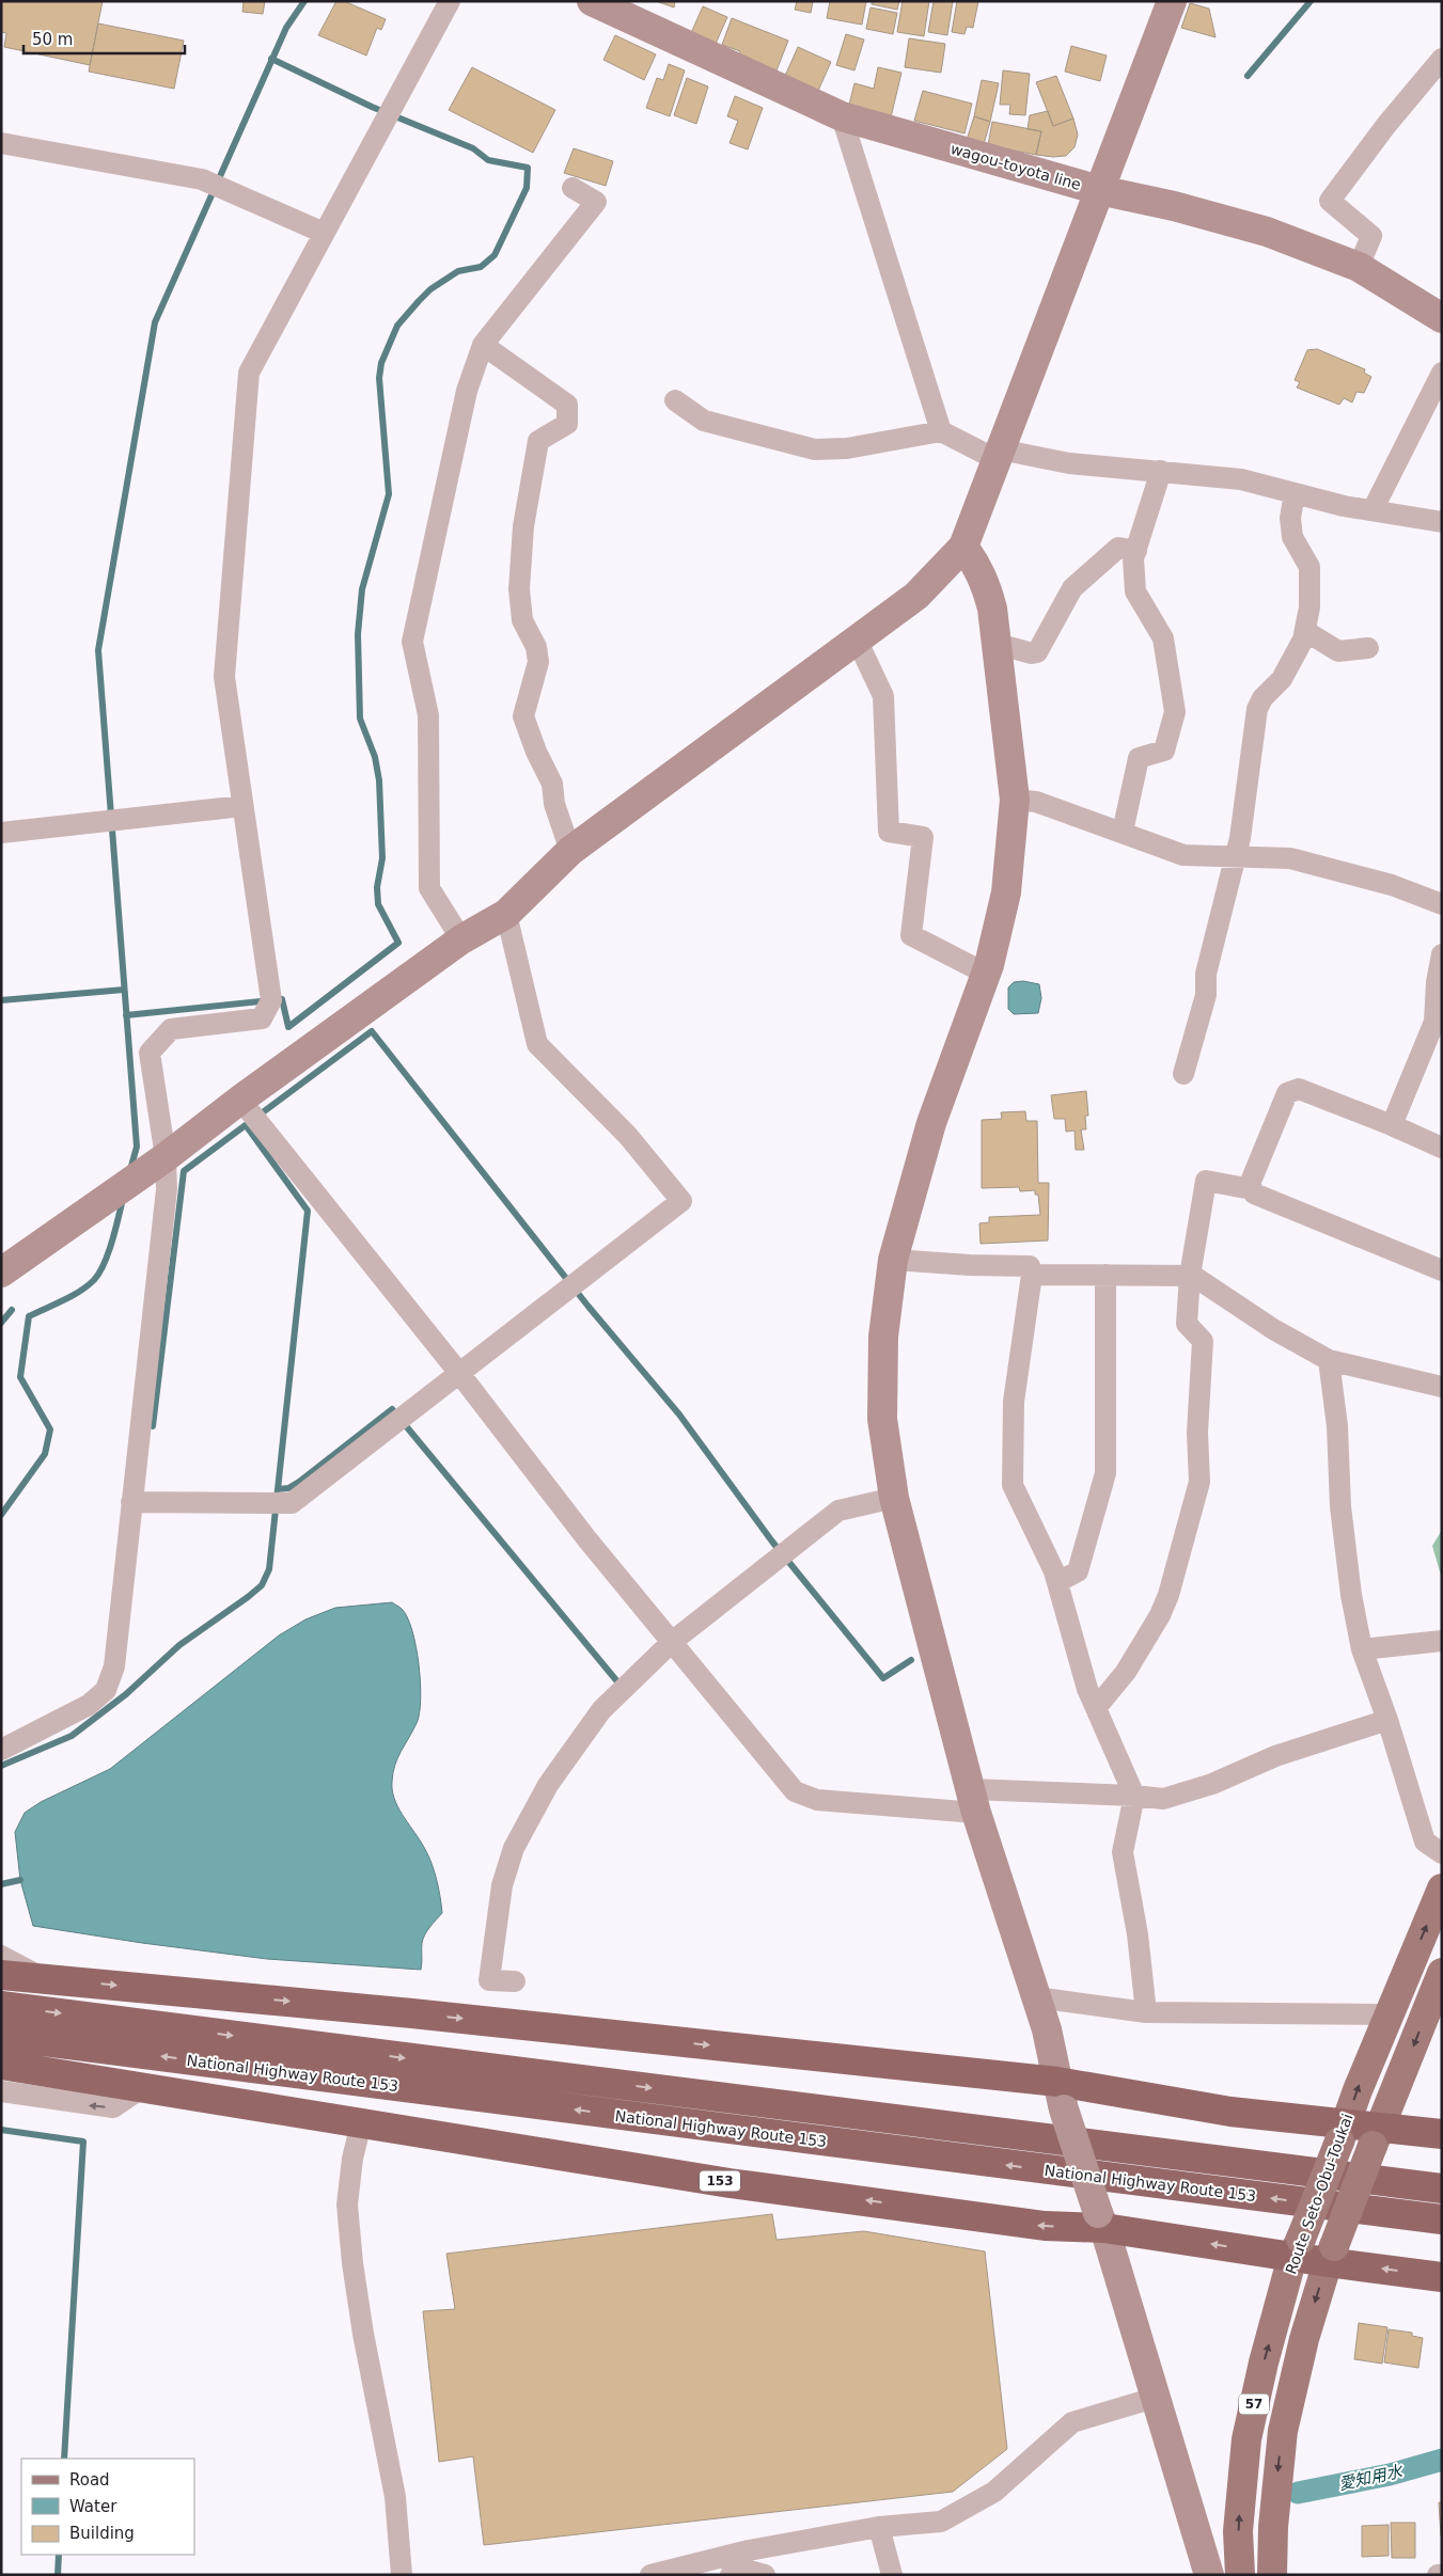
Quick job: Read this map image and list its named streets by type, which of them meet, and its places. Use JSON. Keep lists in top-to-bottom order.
{
  "streets": {
    "highway": ["National Highway Route 153", "153"],
    "main road": ["Route Seto-Obu-Toukai", "57"],
    "street": ["wagou-toyota line"]
  },
  "crossings": [
    ["153", "Route Seto-Obu-Toukai"]
  ],
  "water": ["愛知用水"],
  "legend": ["Road", "Water", "Building"],
  "scale_bar": "50 m"
}
